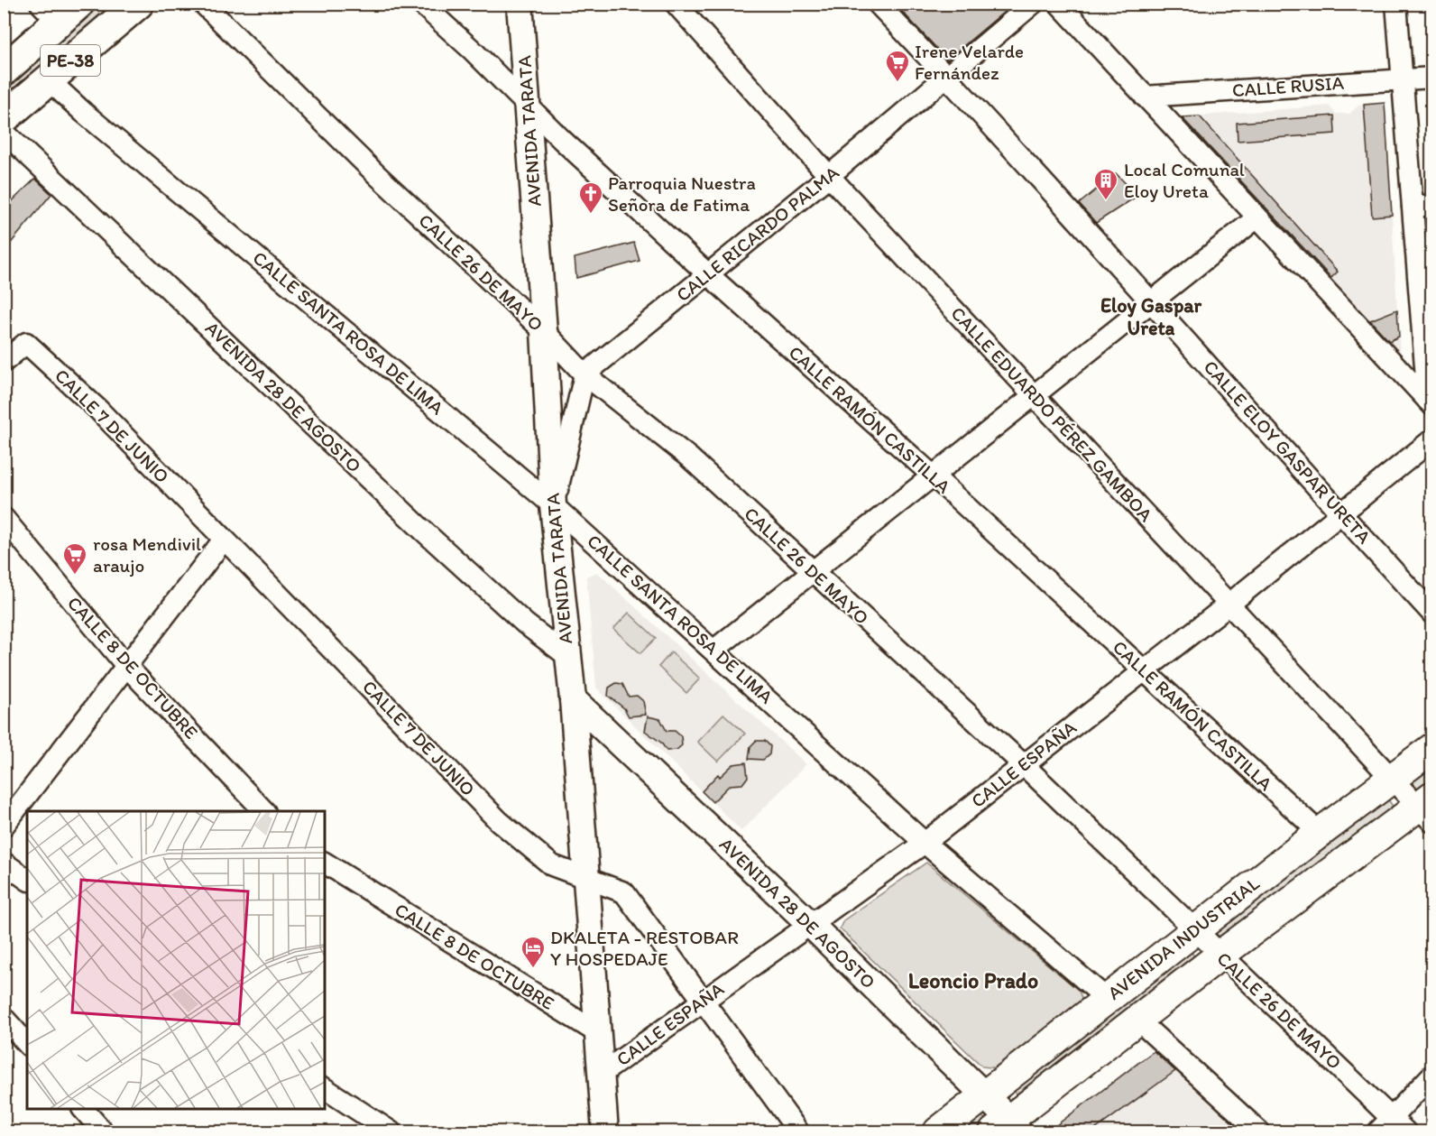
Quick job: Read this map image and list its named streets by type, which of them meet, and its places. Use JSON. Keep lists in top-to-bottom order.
{
  "streets": {
    "highway": ["PE-38"],
    "main road": ["AVENIDA INDUSTRIAL"],
    "street": [
      "CALLE RUSIA",
      "AVENIDA TARATA",
      "CALLE RICARDO PALMA",
      "CALLE 26 DE MAYO",
      "CALLE SANTA ROSA DE LIMA",
      "AVENIDA 28 DE AGOSTO",
      "CALLE EDUARDO PÉREZ GAMBOA",
      "CALLE RAMÓN CASTILLA",
      "CALLE 7 DE JUNIO",
      "CALLE ELOY GASPAR URETA",
      "CALLE 8 DE OCTUBRE",
      "CALLE ESPAÑA"
    ]
  },
  "crossings": [
    ["PE-38", "CALLE SANTA ROSA DE LIMA"],
    ["AVENIDA TARATA", "CALLE 26 DE MAYO"],
    ["AVENIDA TARATA", "CALLE SANTA ROSA DE LIMA"],
    ["AVENIDA TARATA", "AVENIDA 28 DE AGOSTO"],
    ["AVENIDA TARATA", "CALLE RAMÓN CASTILLA"],
    ["AVENIDA TARATA", "CALLE 7 DE JUNIO"],
    ["AVENIDA TARATA", "CALLE 8 DE OCTUBRE"],
    ["AVENIDA TARATA", "CALLE ESPAÑA"],
    ["CALLE RICARDO PALMA", "CALLE 26 DE MAYO"],
    ["CALLE RICARDO PALMA", "CALLE EDUARDO PÉREZ GAMBOA"],
    ["CALLE RICARDO PALMA", "CALLE RAMÓN CASTILLA"],
    ["CALLE RICARDO PALMA", "CALLE ELOY GASPAR URETA"],
    ["CALLE 26 DE MAYO", "CALLE ESPAÑA"],
    ["CALLE 26 DE MAYO", "AVENIDA INDUSTRIAL"],
    ["CALLE SANTA ROSA DE LIMA", "CALLE ESPAÑA"],
    ["CALLE SANTA ROSA DE LIMA", "AVENIDA INDUSTRIAL"],
    ["AVENIDA 28 DE AGOSTO", "CALLE ESPAÑA"],
    ["AVENIDA 28 DE AGOSTO", "AVENIDA INDUSTRIAL"],
    ["CALLE EDUARDO PÉREZ GAMBOA", "CALLE ESPAÑA"],
    ["CALLE EDUARDO PÉREZ GAMBOA", "AVENIDA INDUSTRIAL"],
    ["CALLE RAMÓN CASTILLA", "CALLE ESPAÑA"],
    ["CALLE RAMÓN CASTILLA", "AVENIDA INDUSTRIAL"],
    ["CALLE 7 DE JUNIO", "CALLE ESPAÑA"],
    ["CALLE ELOY GASPAR URETA", "CALLE ESPAÑA"]
  ],
  "districts": ["Eloy Gaspar Ureta", "Leoncio Prado"],
  "places": {
    "supermarket": ["Irene Velarde Fernández", "rosa Mendivil araujo"],
    "building": ["Local Comunal Eloy Ureta"],
    "church": ["Parroquia Nuestra Señora de Fatima"],
    "hotel": ["DKALETA - RESTOBAR Y HOSPEDAJE"]
  }
}
